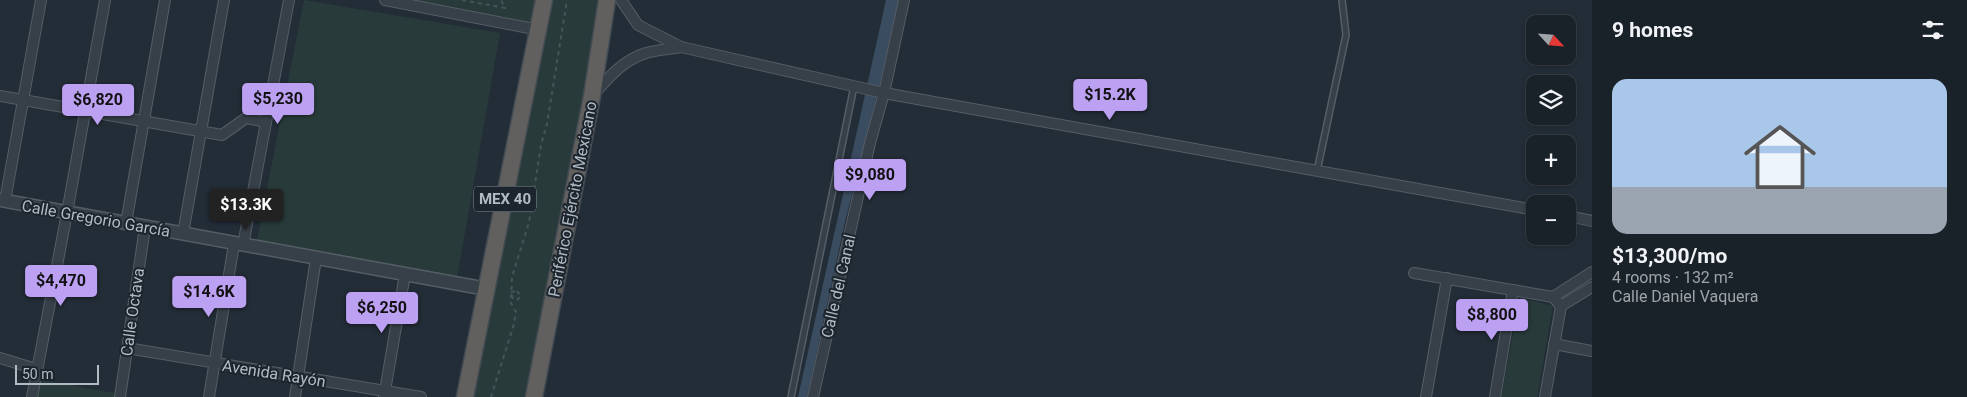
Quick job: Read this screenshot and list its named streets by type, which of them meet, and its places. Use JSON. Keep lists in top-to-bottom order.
{
  "streets": {
    "highway": ["MEX 40", "Periférico Ejército Mexicano"],
    "street": [
      "Calle Gregorio García",
      "Calle del Canal",
      "Calle Octava",
      "Avenida Rayón"
    ]
  },
  "crossings": [
    ["MEX 40", "Calle Gregorio García"],
    ["Calle Gregorio García", "Calle Octava"],
    ["Calle Octava", "Avenida Rayón"]
  ],
  "scale_bar": "50 m",
  "north": "bottom right",
  "page": {
    "heading": "9 homes",
    "map_buttons": ["+", "−"],
    "list": [
      {
        "name": "$13,300/mo",
        "note": "4 rooms · 132 m² · Calle Daniel Vaquera"
      }
    ],
    "price": [
      "$15.2K",
      "$5,230",
      "$6,820",
      "$9,080",
      "$13.3K",
      "$4,470",
      "$14.6K",
      "$6,250",
      "$8,800"
    ],
    "scale": "50 m"
  }
}
